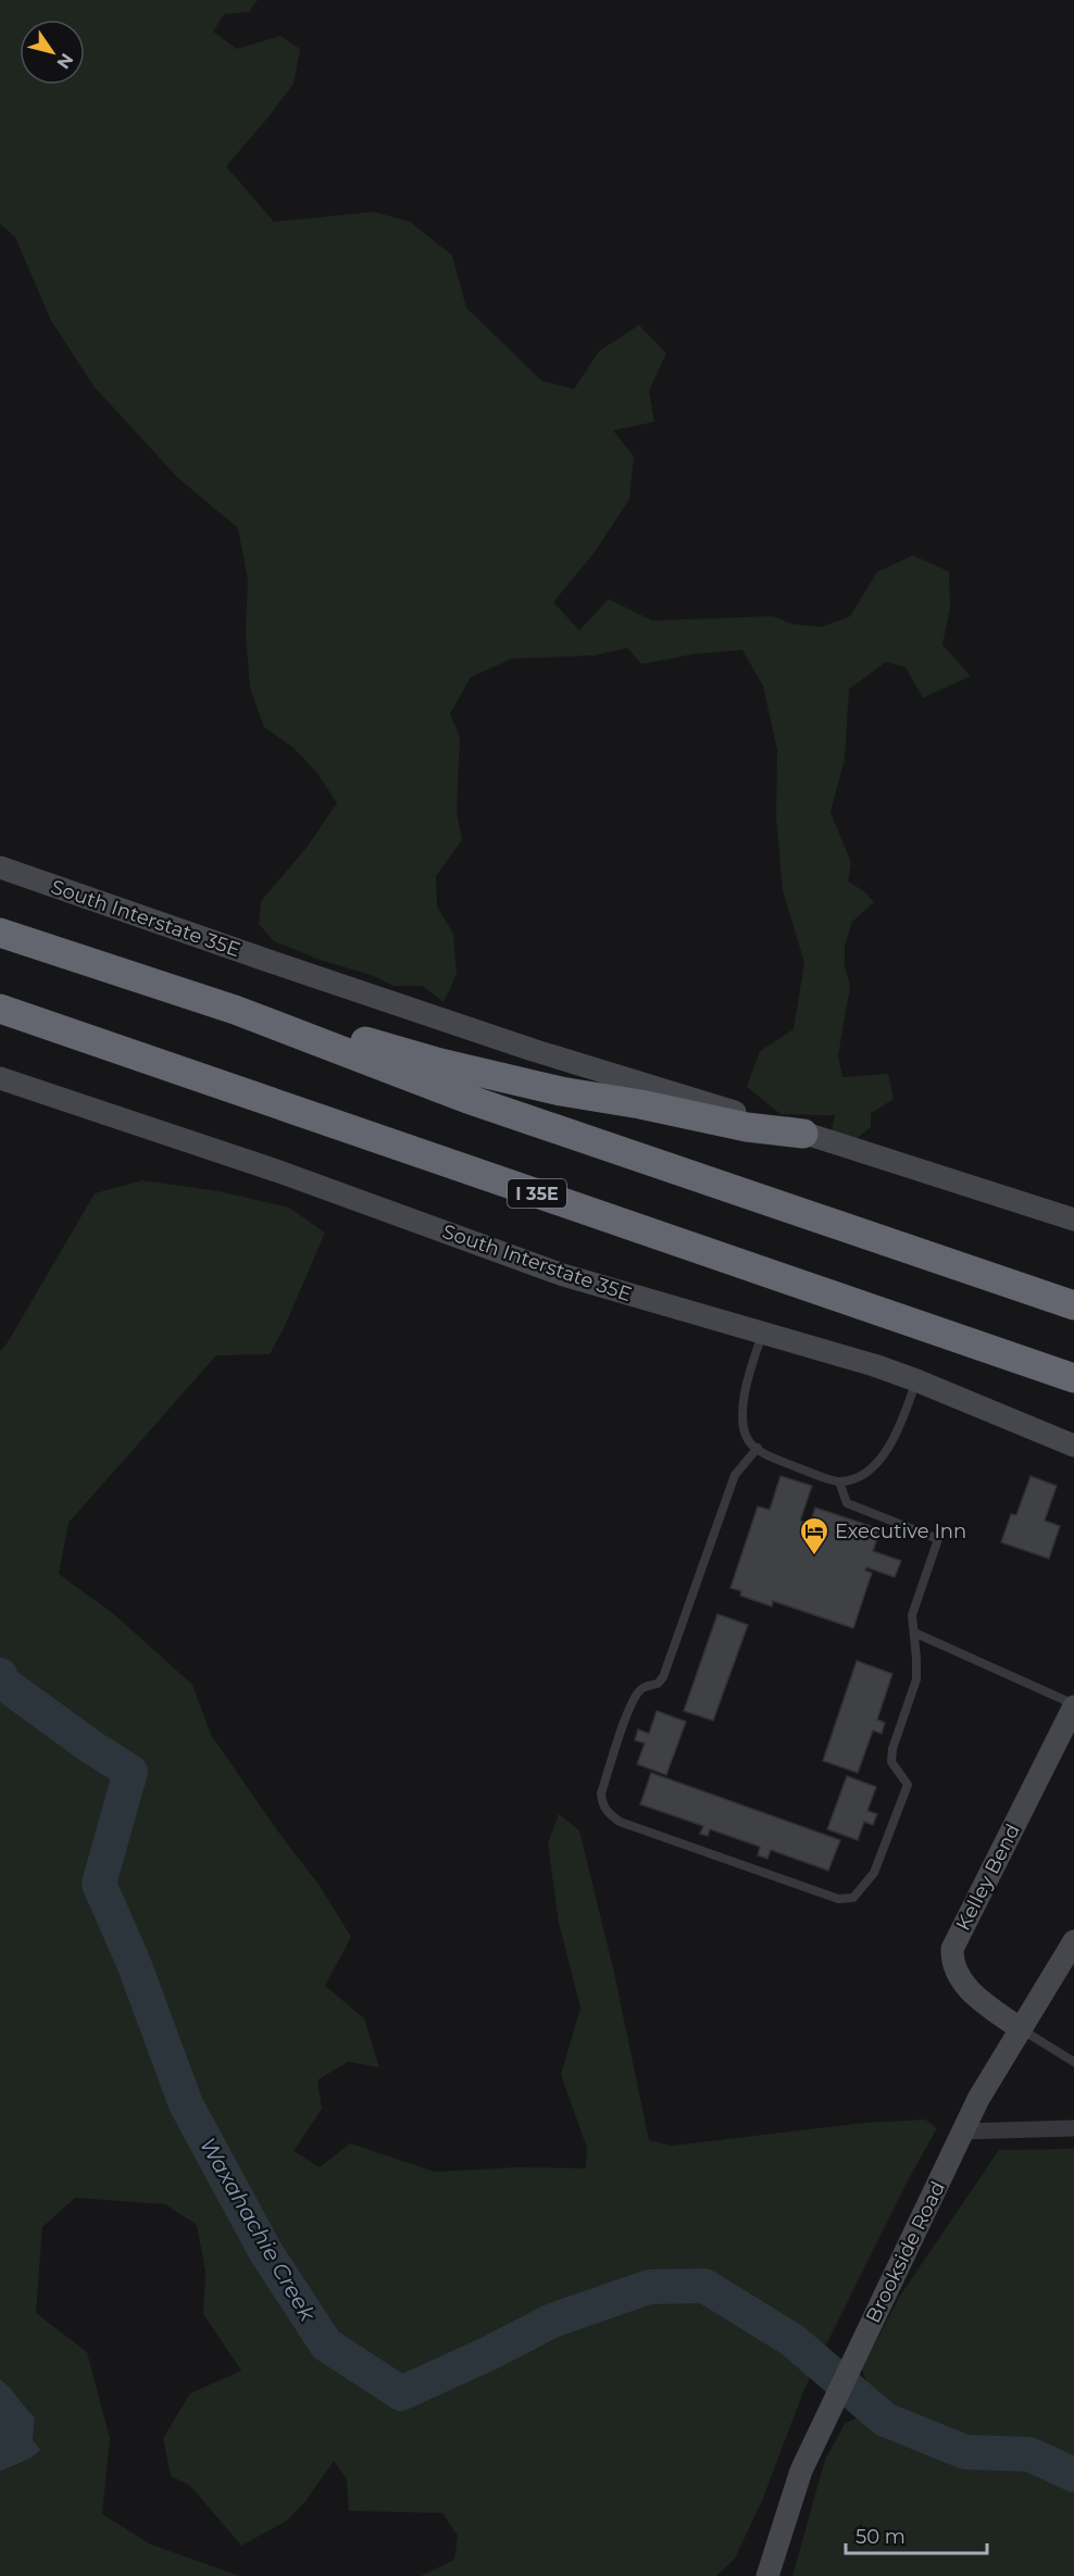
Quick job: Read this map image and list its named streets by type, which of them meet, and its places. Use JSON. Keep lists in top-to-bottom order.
{
  "streets": {
    "highway": ["I 35E"],
    "main road": ["South Interstate 35E", "Kelley Bend", "Brookside Road"]
  },
  "crossings": [
    ["Kelley Bend", "Brookside Road"]
  ],
  "water": ["Waxahachie Creek"],
  "places": {
    "hotel": ["Executive Inn"]
  },
  "scale_bar": "50 m",
  "north": "bottom right"
}
